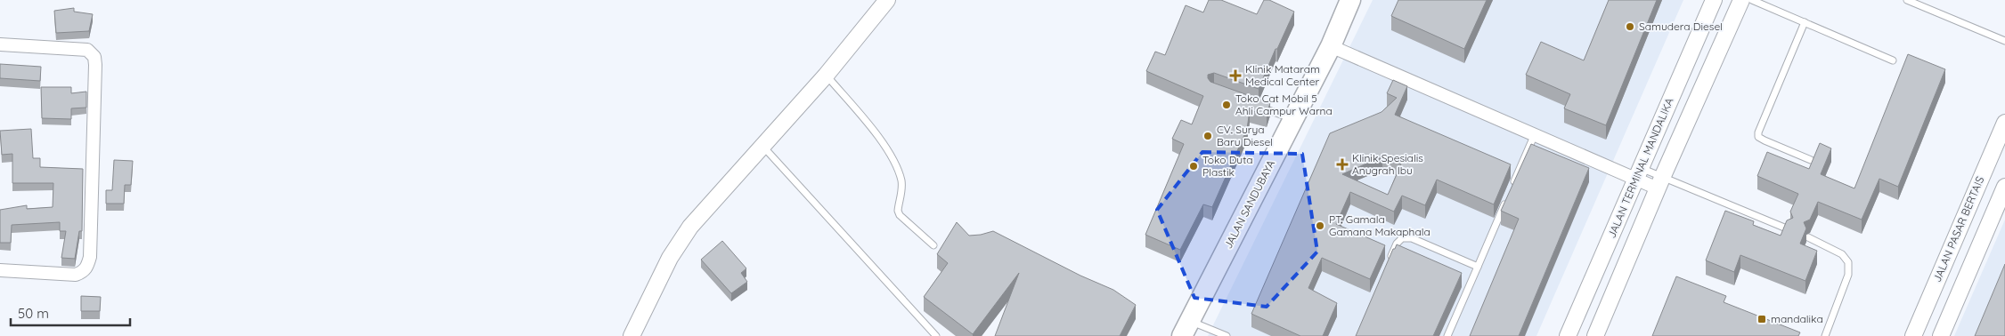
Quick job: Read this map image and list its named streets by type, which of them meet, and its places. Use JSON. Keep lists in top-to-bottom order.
{
  "streets": {
    "highway": ["JALAN SANDUBAYA"],
    "street": ["JALAN TERMINAL MANDALIKA", "JALAN PASAR BERTAIS"]
  },
  "places": {
    "other": [
      "Samudera Diesel",
      "Toko Cat Mobil 5 Ahli Campur Warna",
      "CV. Surya Baru Diesel",
      "Toko Duta Plastik",
      "PT. Gamala Gamana Makaphala"
    ],
    "health": ["Klinik Mataram Medical Center", "Klinik Spesialis Anugrah Ibu"],
    "transit": ["mandalika"]
  },
  "scale_bar": "50 m"
}
